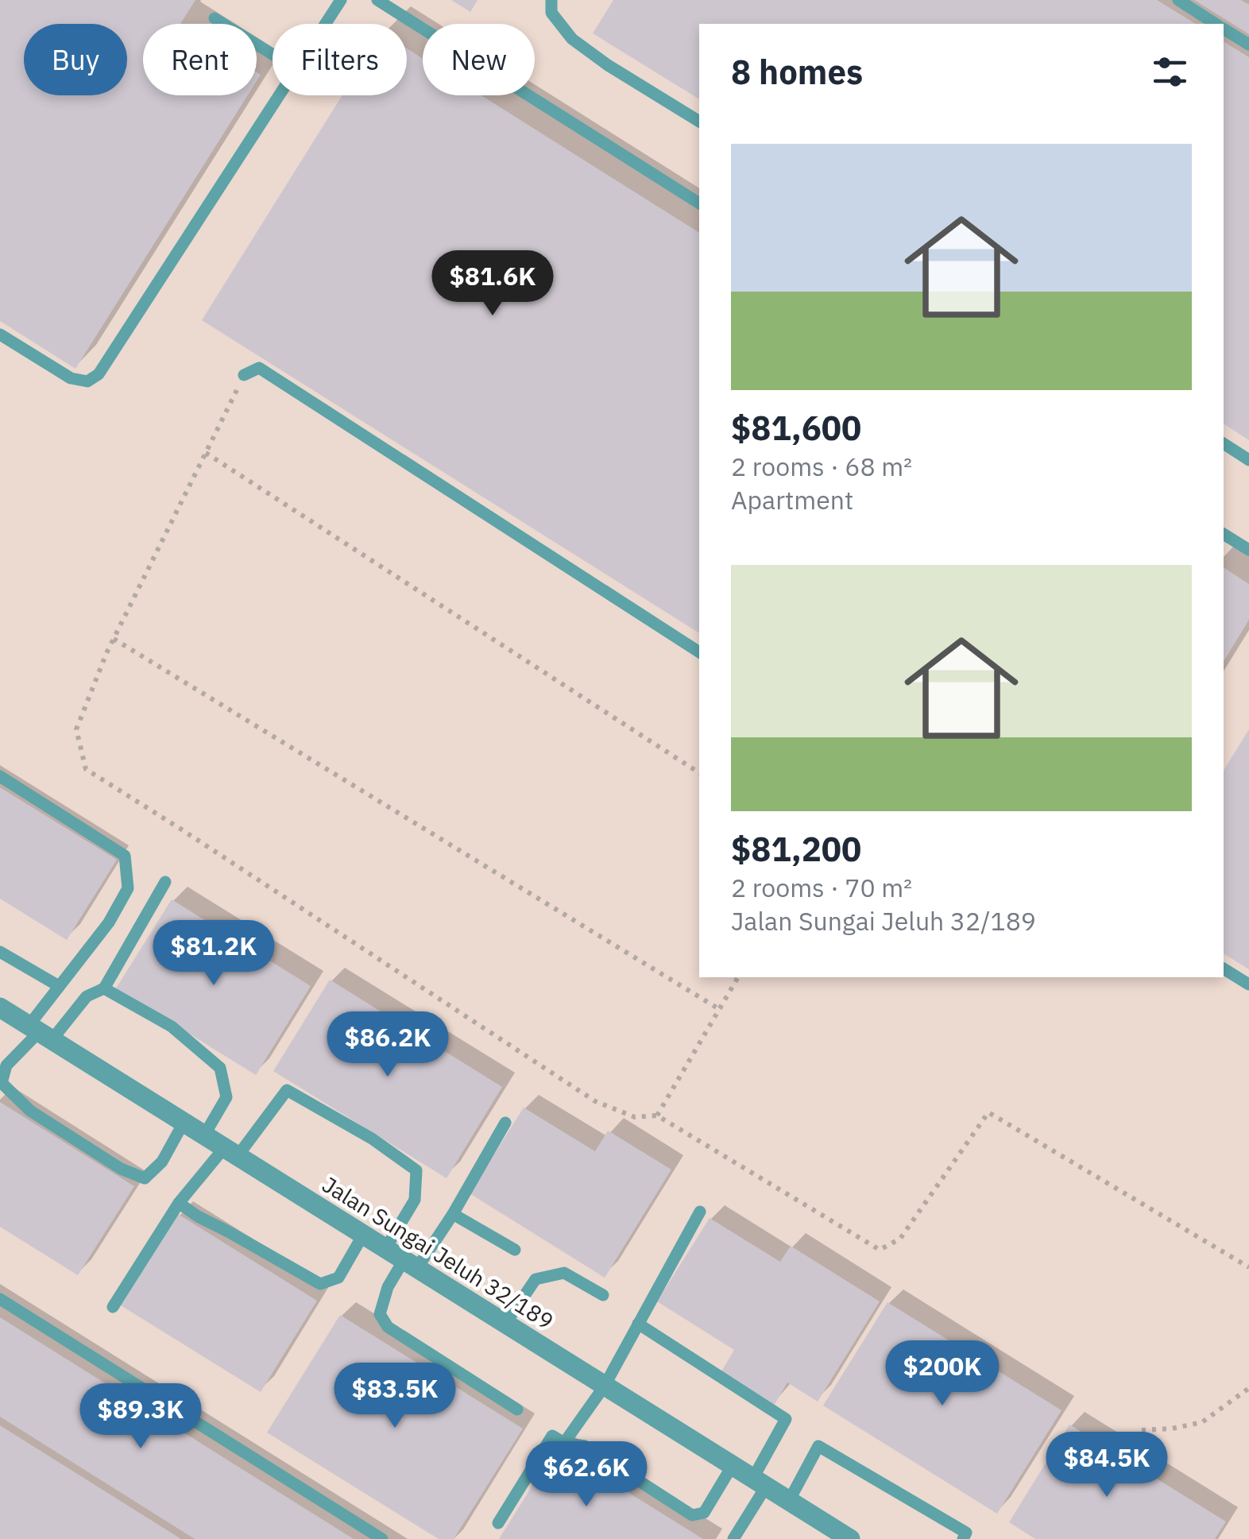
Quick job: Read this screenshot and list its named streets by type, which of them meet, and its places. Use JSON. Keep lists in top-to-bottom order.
{
  "streets": {
    "street": ["Jalan Sungai Jeluh 32/189"]
  },
  "page": {
    "chip": [
      "Buy",
      "Rent",
      "Filters",
      "New"
    ],
    "heading": "8 homes",
    "list": [
      {
        "name": "$81,600",
        "note": "2 rooms · 68 m² · Apartment"
      },
      {
        "name": "$81,200",
        "note": "2 rooms · 70 m² · Jalan Sungai Jeluh 32/189"
      }
    ],
    "price": [
      "$81.6K",
      "$81.2K",
      "$86.2K",
      "$200K",
      "$83.5K",
      "$89.3K",
      "$84.5K",
      "$62.6K"
    ]
  }
}
